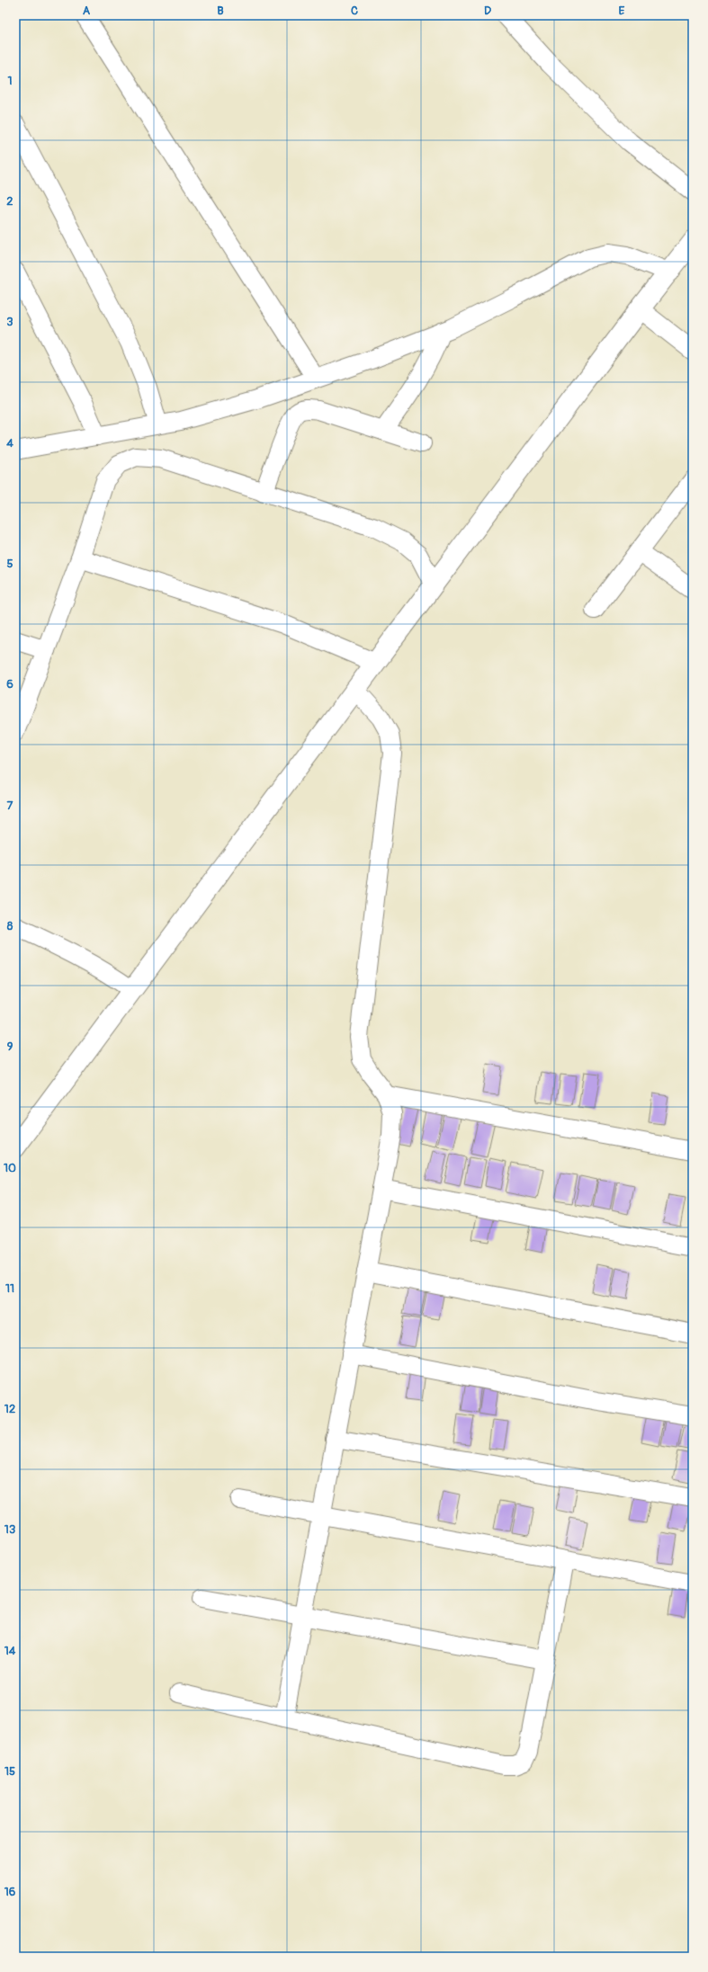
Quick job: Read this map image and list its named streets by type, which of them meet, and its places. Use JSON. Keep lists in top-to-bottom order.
{
  "grid": {
    "columns": [
      "A",
      "B",
      "C",
      "D",
      "E"
    ],
    "rows": [
      "1",
      "2",
      "3",
      "4",
      "5",
      "6",
      "7",
      "8",
      "9",
      "10",
      "11",
      "12",
      "13",
      "14",
      "15",
      "16"
    ]
  }
}
